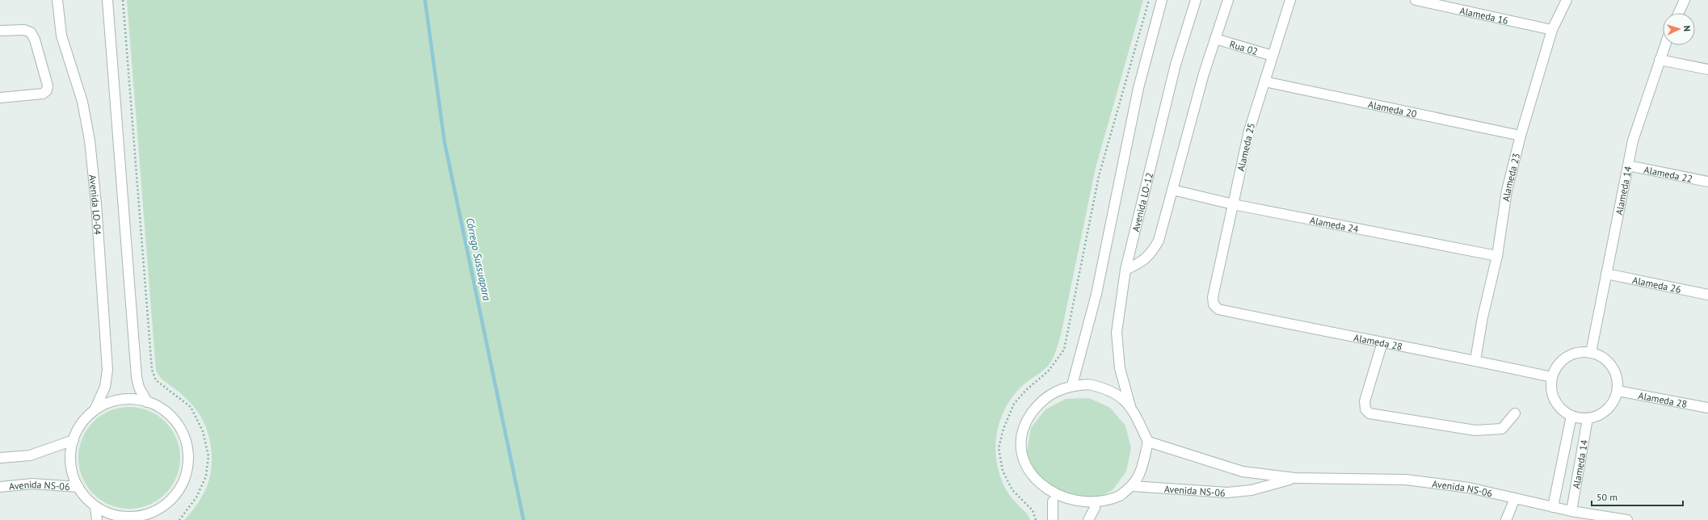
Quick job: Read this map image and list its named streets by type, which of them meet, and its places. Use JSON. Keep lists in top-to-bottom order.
{
  "streets": {
    "street": [
      "Alameda 16",
      "Rua 02",
      "Alameda 20",
      "Alameda 25",
      "Alameda 22",
      "Alameda 23",
      "Alameda 14",
      "Avenida LO-12",
      "Avenida LO-04",
      "Alameda 24",
      "Alameda 26",
      "Alameda 28",
      "Avenida NS-06"
    ]
  },
  "crossings": [
    ["Alameda 16", "Alameda 23"],
    ["Rua 02", "Alameda 25"],
    ["Alameda 20", "Alameda 25"],
    ["Alameda 20", "Alameda 23"],
    ["Alameda 25", "Alameda 24"],
    ["Alameda 25", "Alameda 28"],
    ["Alameda 22", "Alameda 14"],
    ["Alameda 23", "Alameda 24"],
    ["Alameda 23", "Alameda 28"],
    ["Alameda 14", "Alameda 26"],
    ["Alameda 14", "Alameda 28"],
    ["Alameda 14", "Avenida NS-06"],
    ["Avenida LO-04", "Avenida NS-06"]
  ],
  "water": ["Córrego Sussuapara"],
  "scale_bar": "50 m",
  "north": "right"
}
